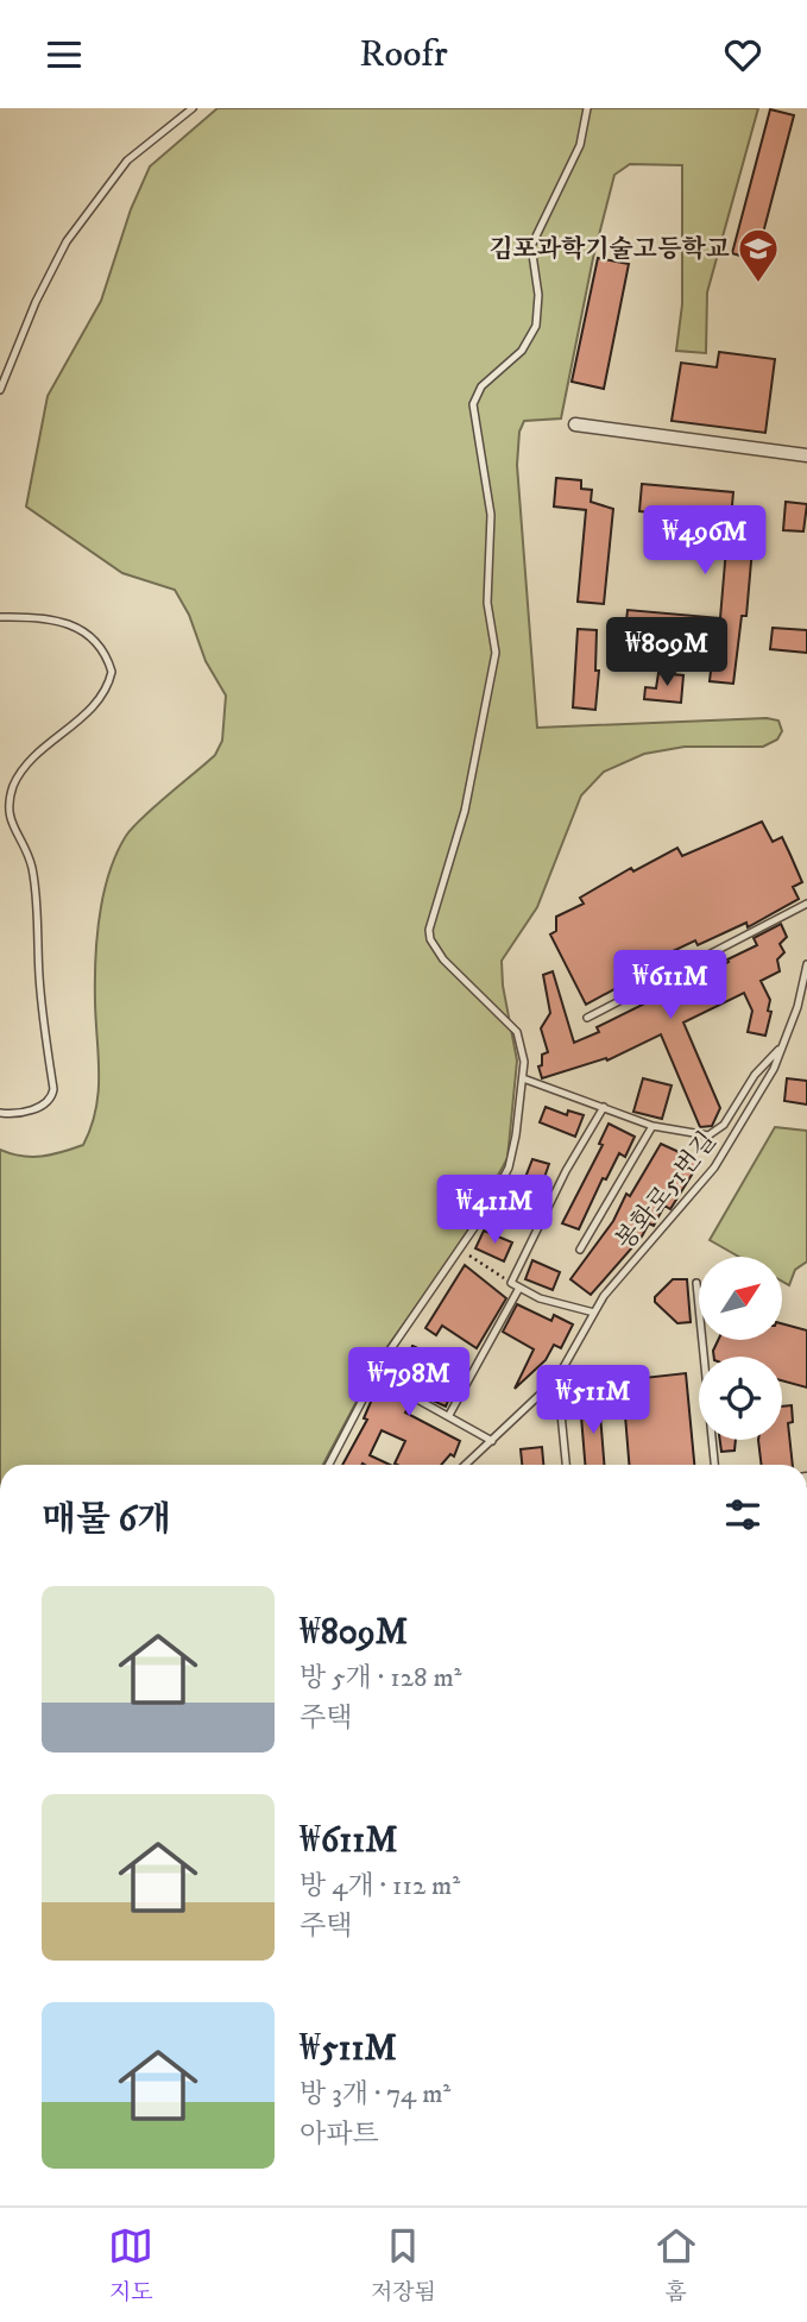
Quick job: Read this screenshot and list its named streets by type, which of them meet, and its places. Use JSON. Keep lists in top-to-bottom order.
{
  "streets": {
    "lane": ["봉화로51번길"]
  },
  "places": {
    "school or university": ["김포과학기술고등학교"]
  },
  "north": "top right",
  "page": {
    "header": "Roofr",
    "price": [
      "₩496M",
      "₩809M",
      "₩611M",
      "₩411M",
      "₩798M",
      "₩511M"
    ],
    "heading": "매물 6개",
    "list": [
      {
        "name": "₩809M",
        "note": "방 5개 · 128 m² · 주택"
      },
      {
        "name": "₩611M",
        "note": "방 4개 · 112 m² · 주택"
      },
      {
        "name": "₩511M",
        "note": "방 3개 · 74 m² · 아파트"
      }
    ],
    "tabs": ["지도", "저장됨", "홈"]
  }
}
